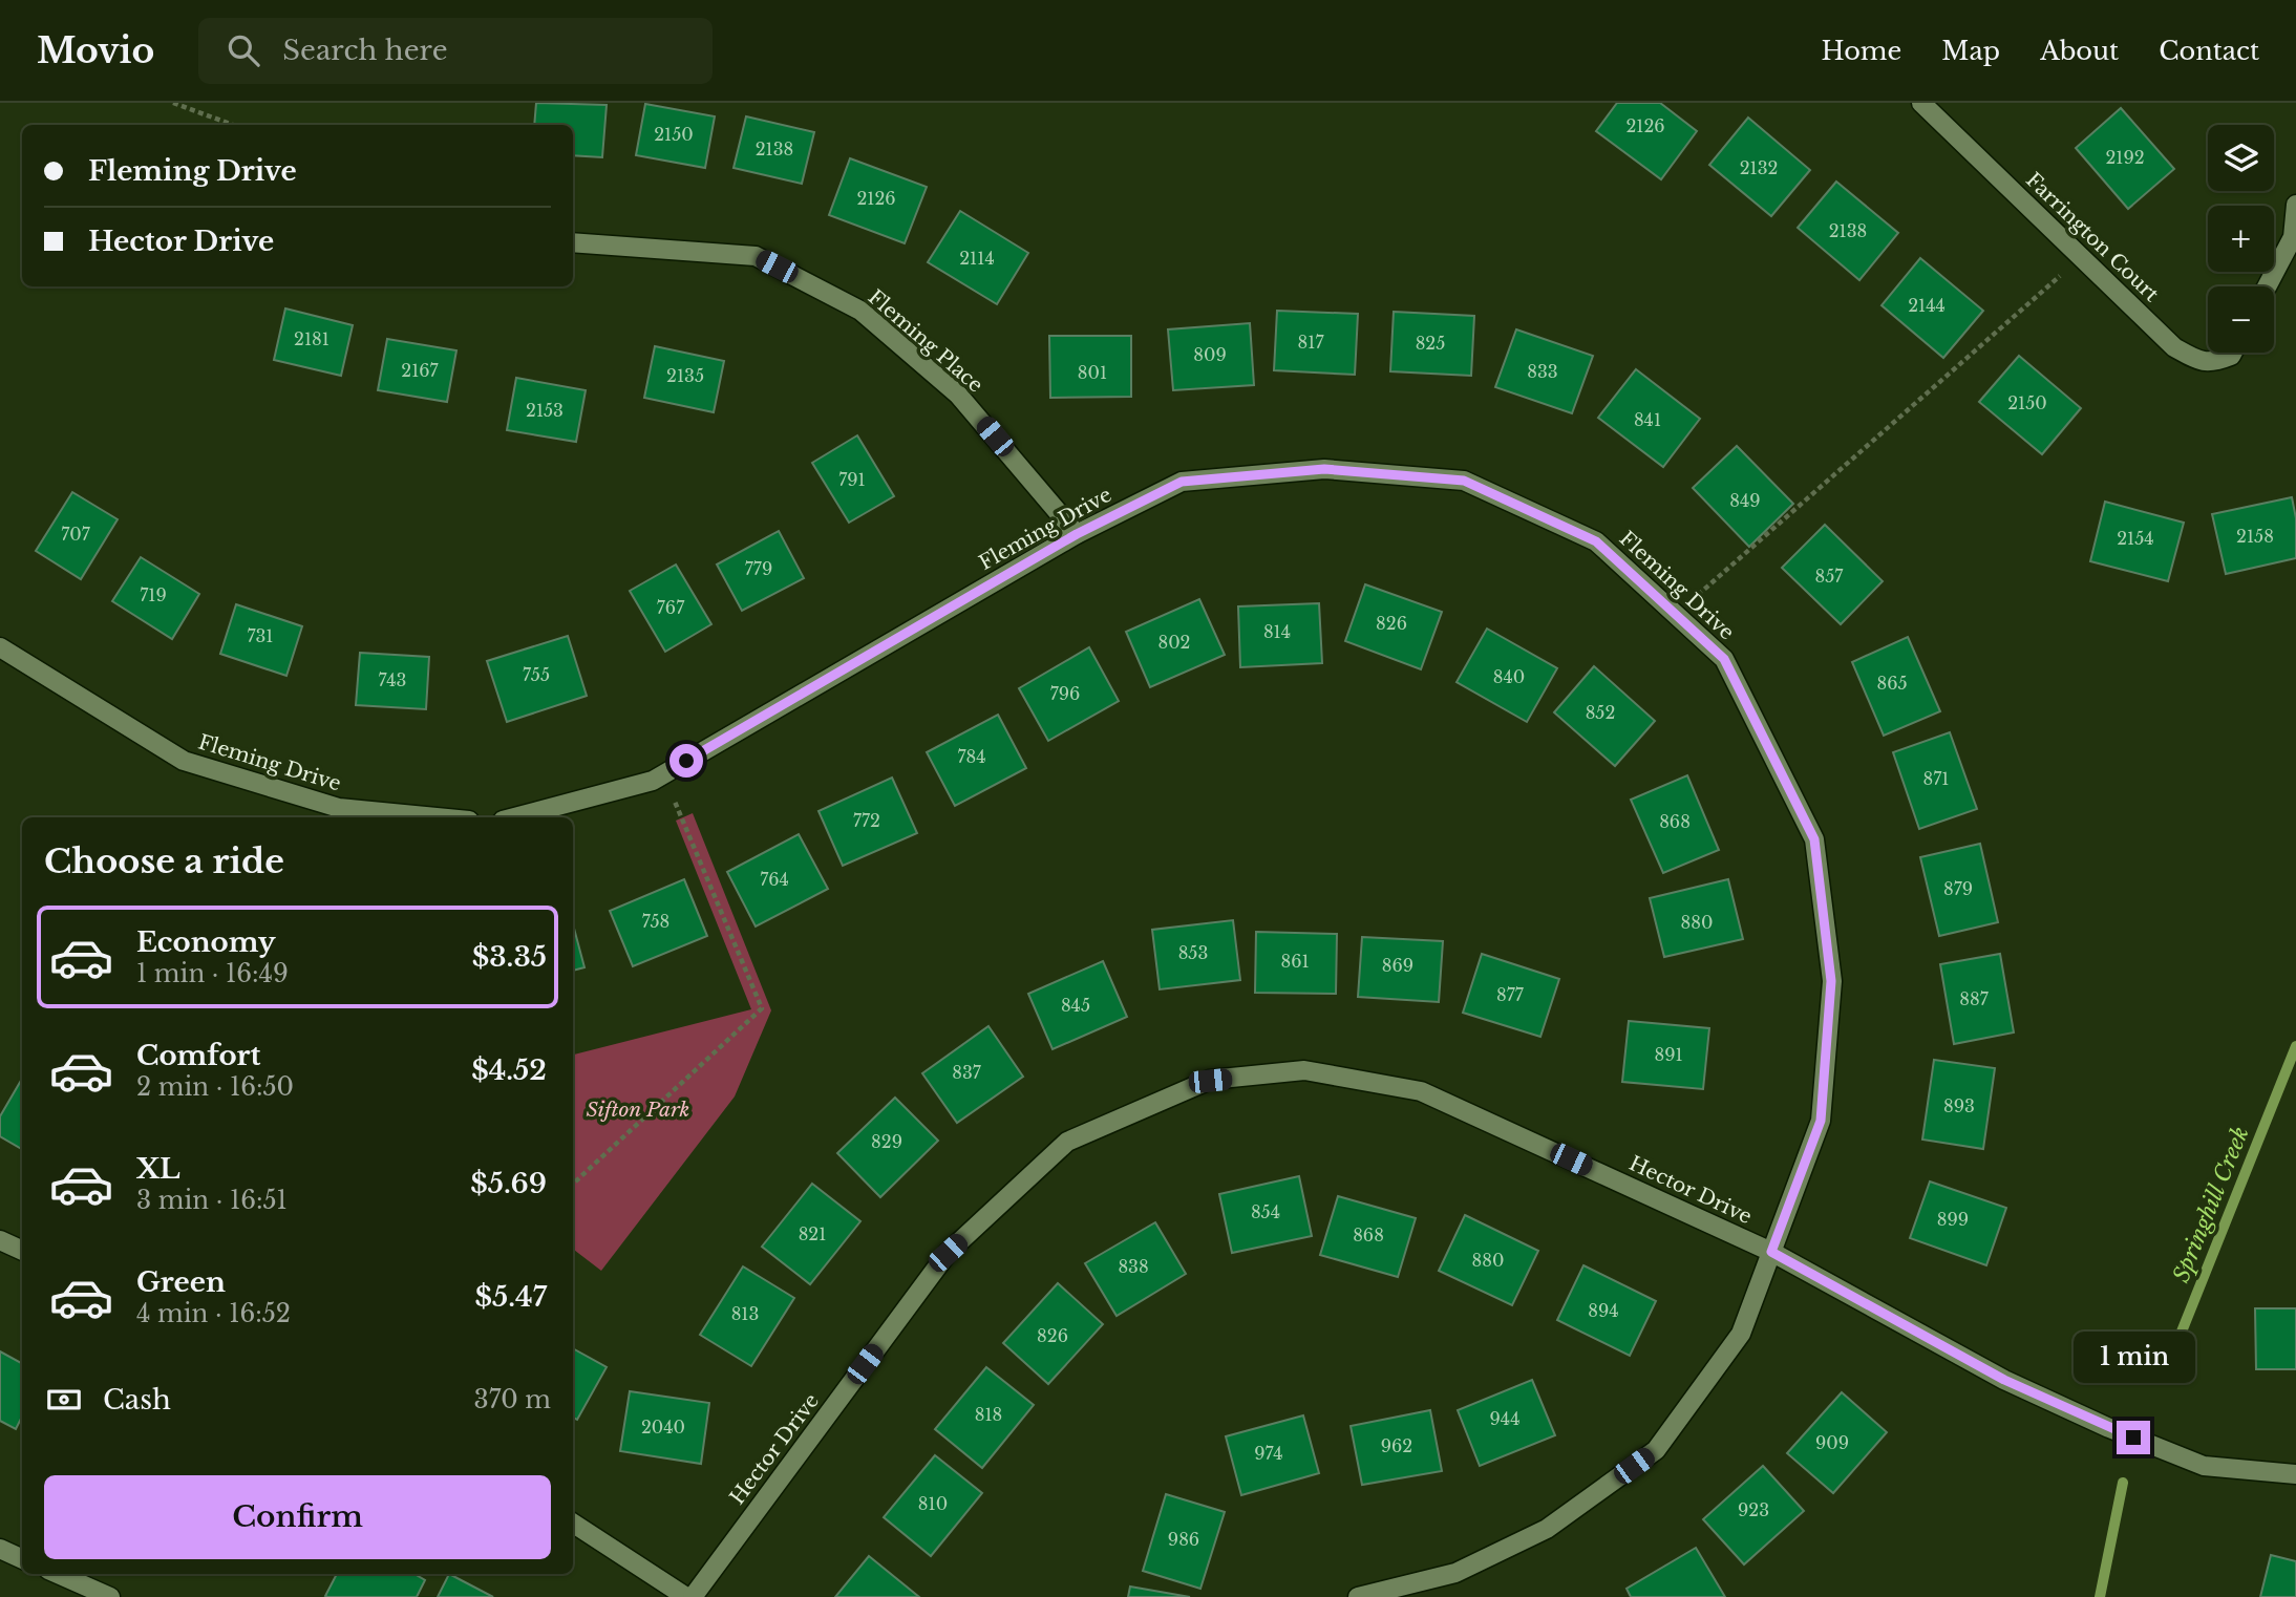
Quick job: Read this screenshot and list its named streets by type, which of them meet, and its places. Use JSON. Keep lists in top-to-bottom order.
{
  "streets": {
    "street": [
      "Farrington Court",
      "Fleming Place",
      "Fleming Drive",
      "Hector Drive"
    ]
  },
  "crossings": [
    ["Fleming Place", "Fleming Drive"],
    ["Fleming Drive", "Hector Drive"]
  ],
  "water": ["Springhill Creek"],
  "parks": ["Sifton Park"],
  "house_numbers": [
    "2126",
    "2150",
    "2138",
    "2192",
    "2132",
    "2126",
    "2138",
    "2114",
    "2144",
    "2181",
    "817",
    "825",
    "809",
    "2167",
    "833",
    "801",
    "2135",
    "2150",
    "2153",
    "841",
    "791",
    "849",
    "707",
    "2158",
    "2154",
    "779",
    "857",
    "719",
    "767",
    "826",
    "814",
    "731",
    "802",
    "755",
    "840",
    "743",
    "865",
    "796",
    "852",
    "784",
    "871",
    "772",
    "868",
    "764",
    "879",
    "758",
    "880",
    "853",
    "861",
    "869",
    "877",
    "887",
    "845",
    "891",
    "837",
    "893",
    "829",
    "854",
    "899",
    "821",
    "868",
    "880",
    "838",
    "894",
    "813",
    "826",
    "818",
    "944",
    "2040",
    "909",
    "962",
    "974",
    "810",
    "923",
    "986"
  ],
  "page": {
    "header": "Movio",
    "search": "Search here",
    "nav": [
      "Home",
      "Map",
      "About",
      "Contact"
    ],
    "map_buttons": ["+", "−"],
    "banner": ["Fleming Drive", "Hector Drive"],
    "heading": "Choose a ride",
    "list": [
      {
        "name": "Economy",
        "note": "1 min · 16:49",
        "value": "$3.35"
      },
      {
        "name": "Comfort",
        "note": "2 min · 16:50",
        "value": "$4.52"
      },
      {
        "name": "XL",
        "note": "3 min · 16:51",
        "value": "$5.69"
      },
      {
        "name": "Green",
        "note": "4 min · 16:52",
        "value": "$5.47"
      }
    ],
    "bubble": "1 min",
    "pay": ["Cash", "370 m"],
    "buttons": "Confirm"
  }
}
